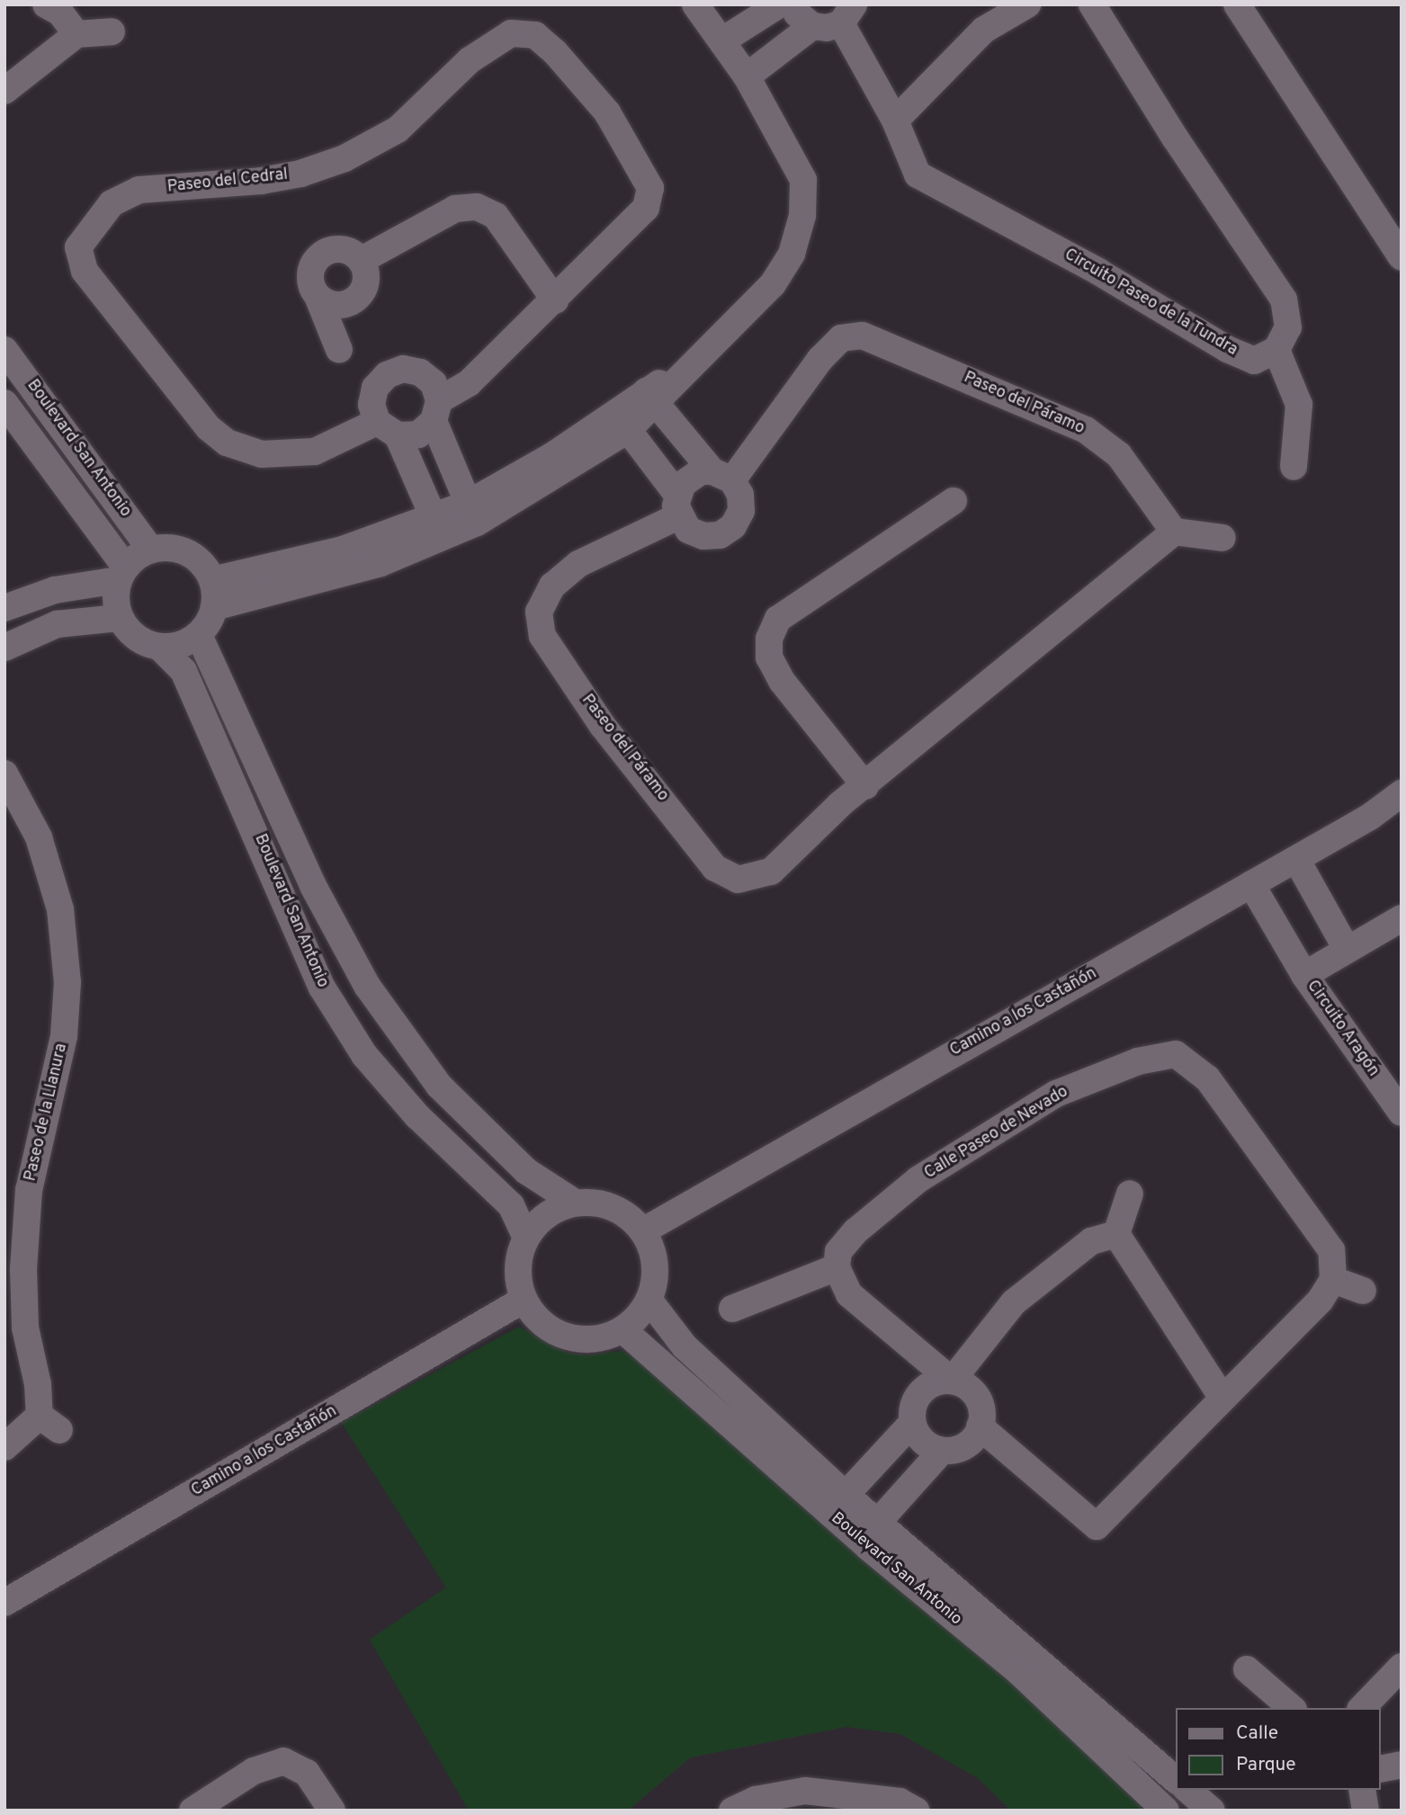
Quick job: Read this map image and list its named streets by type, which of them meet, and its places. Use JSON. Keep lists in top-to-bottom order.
{
  "streets": {
    "street": [
      "Paseo del Cedral",
      "Circuito Paseo de la Tundra",
      "Paseo del Páramo",
      "Boulevard San Antonio",
      "Camino a los Castañón",
      "Circuito Aragón",
      "Paseo de la Llanura",
      "Calle Paseo de Nevado"
    ]
  },
  "crossings": [
    ["Boulevard San Antonio", "Camino a los Castañón"],
    ["Camino a los Castañón", "Circuito Aragón"]
  ],
  "legend": ["Calle", "Parque"]
}
